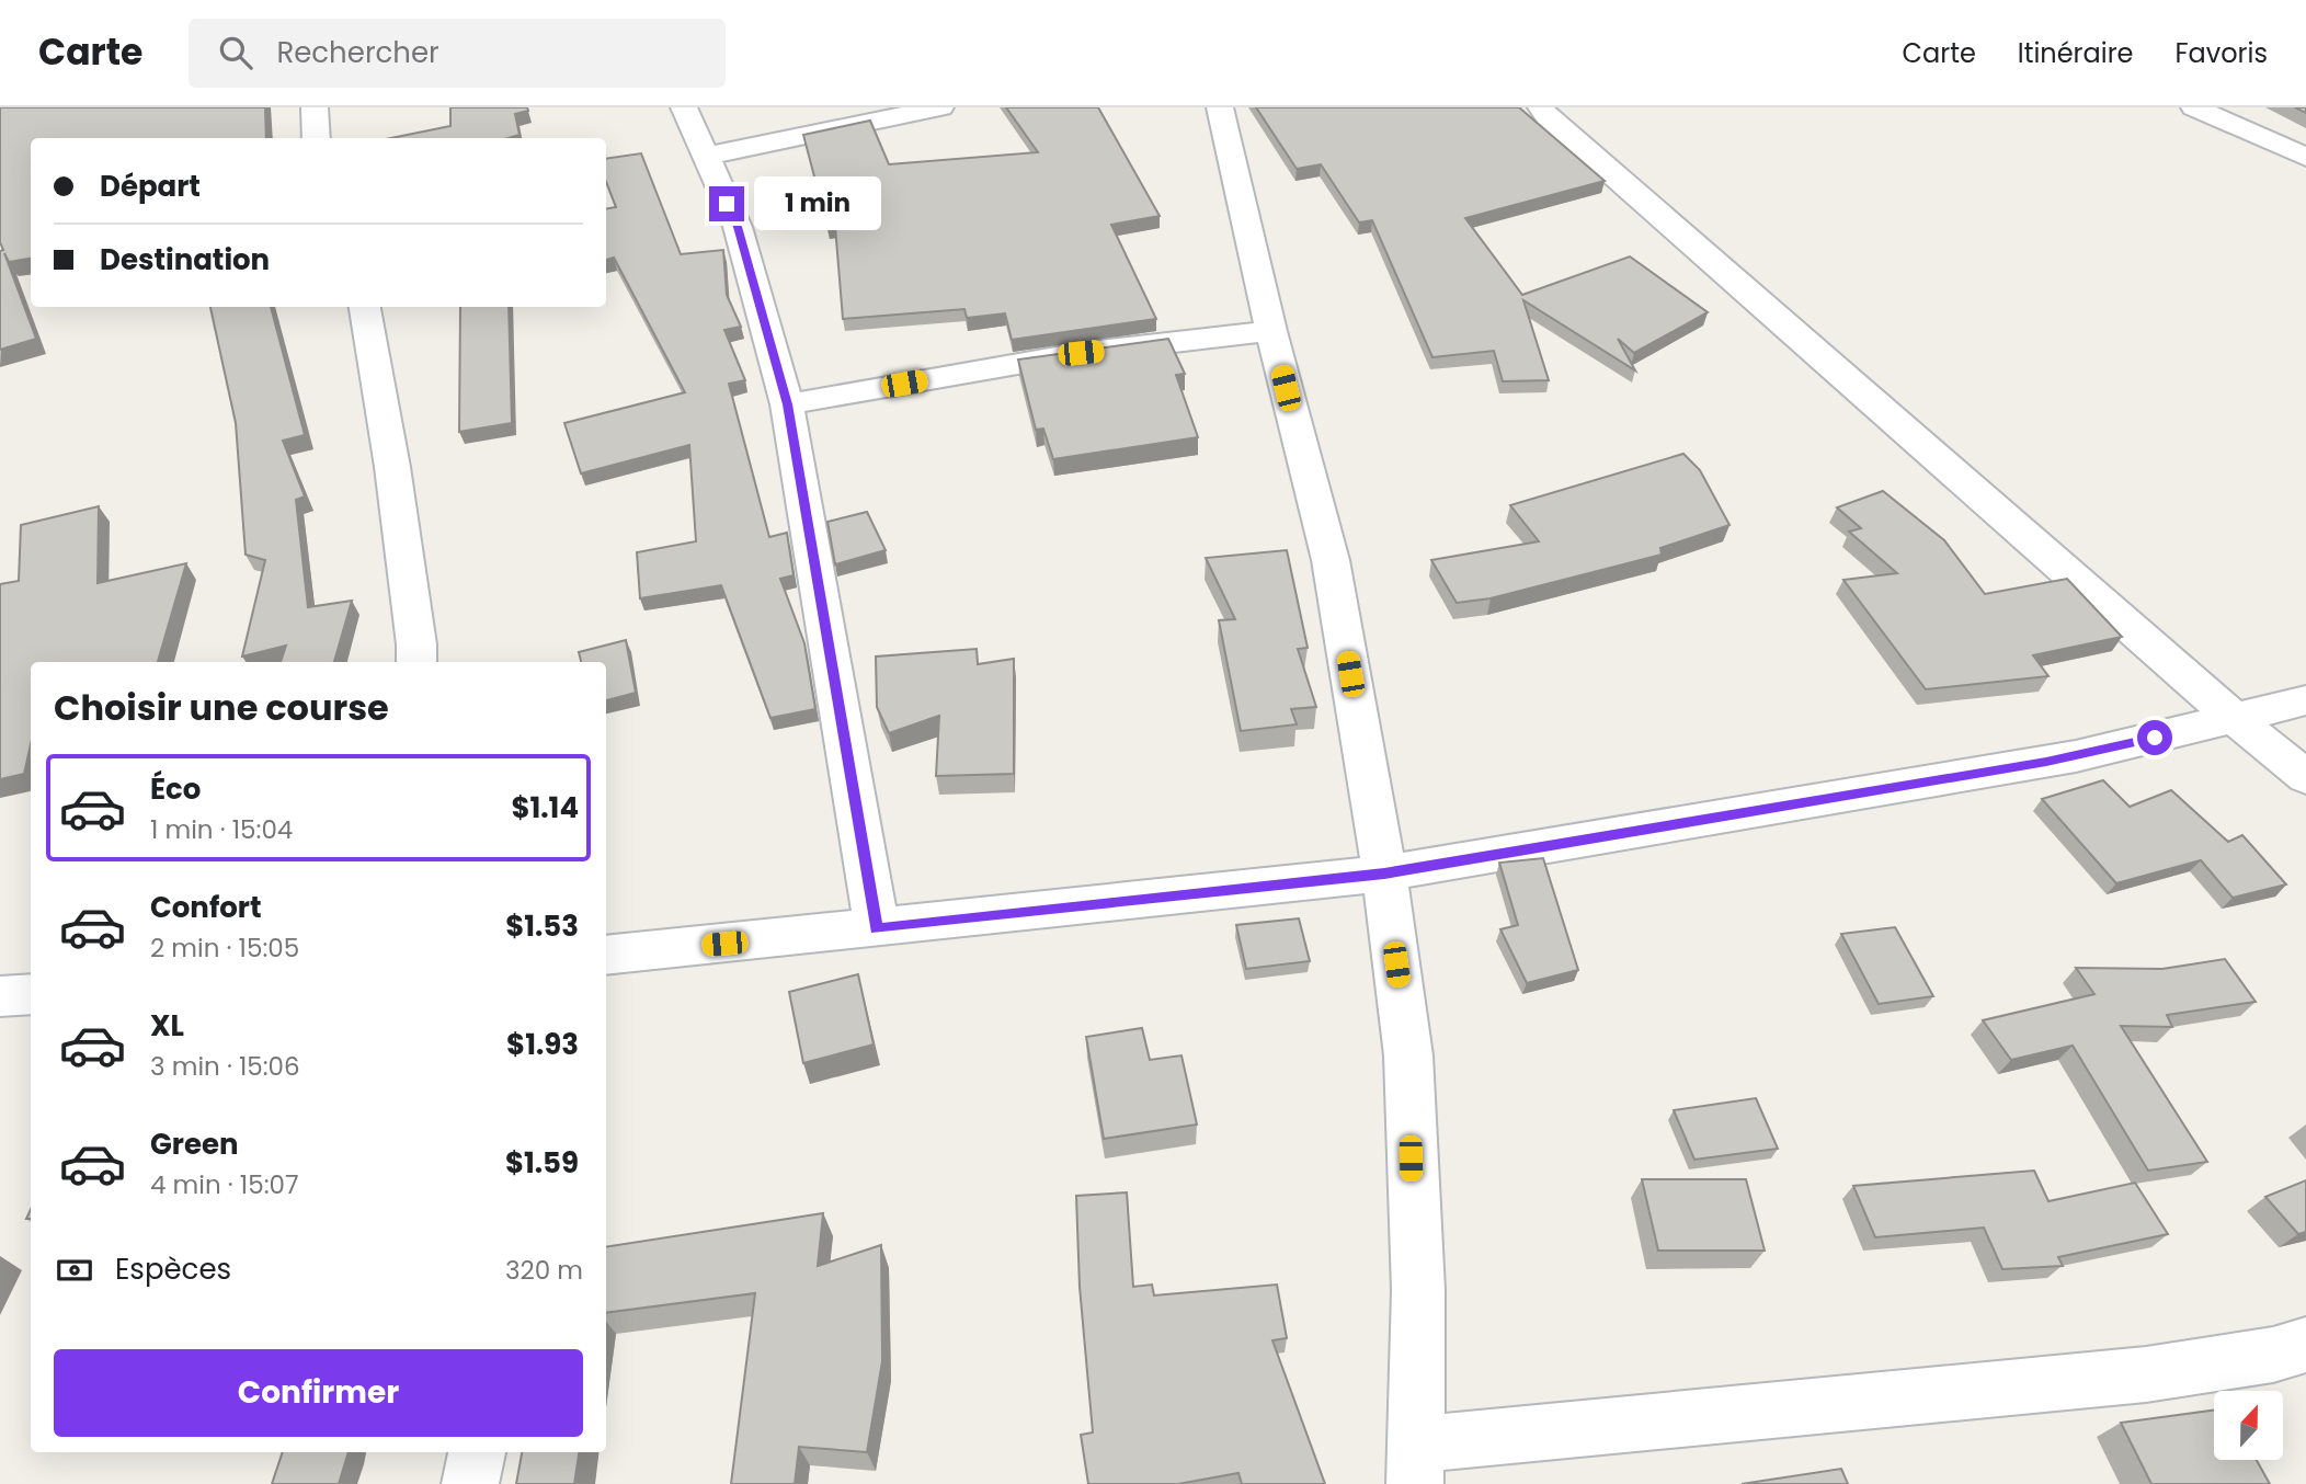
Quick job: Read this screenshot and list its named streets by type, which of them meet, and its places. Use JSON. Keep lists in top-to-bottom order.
{
  "north": "top",
  "page": {
    "header": "Carte",
    "search": "Rechercher",
    "nav": ["Carte", "Itinéraire", "Favoris"],
    "banner": ["Départ", "Destination"],
    "bubble": "1 min",
    "heading": "Choisir une course",
    "list": [
      {
        "name": "Éco",
        "note": "1 min · 15:04",
        "value": "$1.14"
      },
      {
        "name": "Confort",
        "note": "2 min · 15:05",
        "value": "$1.53"
      },
      {
        "name": "XL",
        "note": "3 min · 15:06",
        "value": "$1.93"
      },
      {
        "name": "Green",
        "note": "4 min · 15:07",
        "value": "$1.59"
      }
    ],
    "pay": ["Espèces", "320 m"],
    "buttons": "Confirmer"
  }
}
